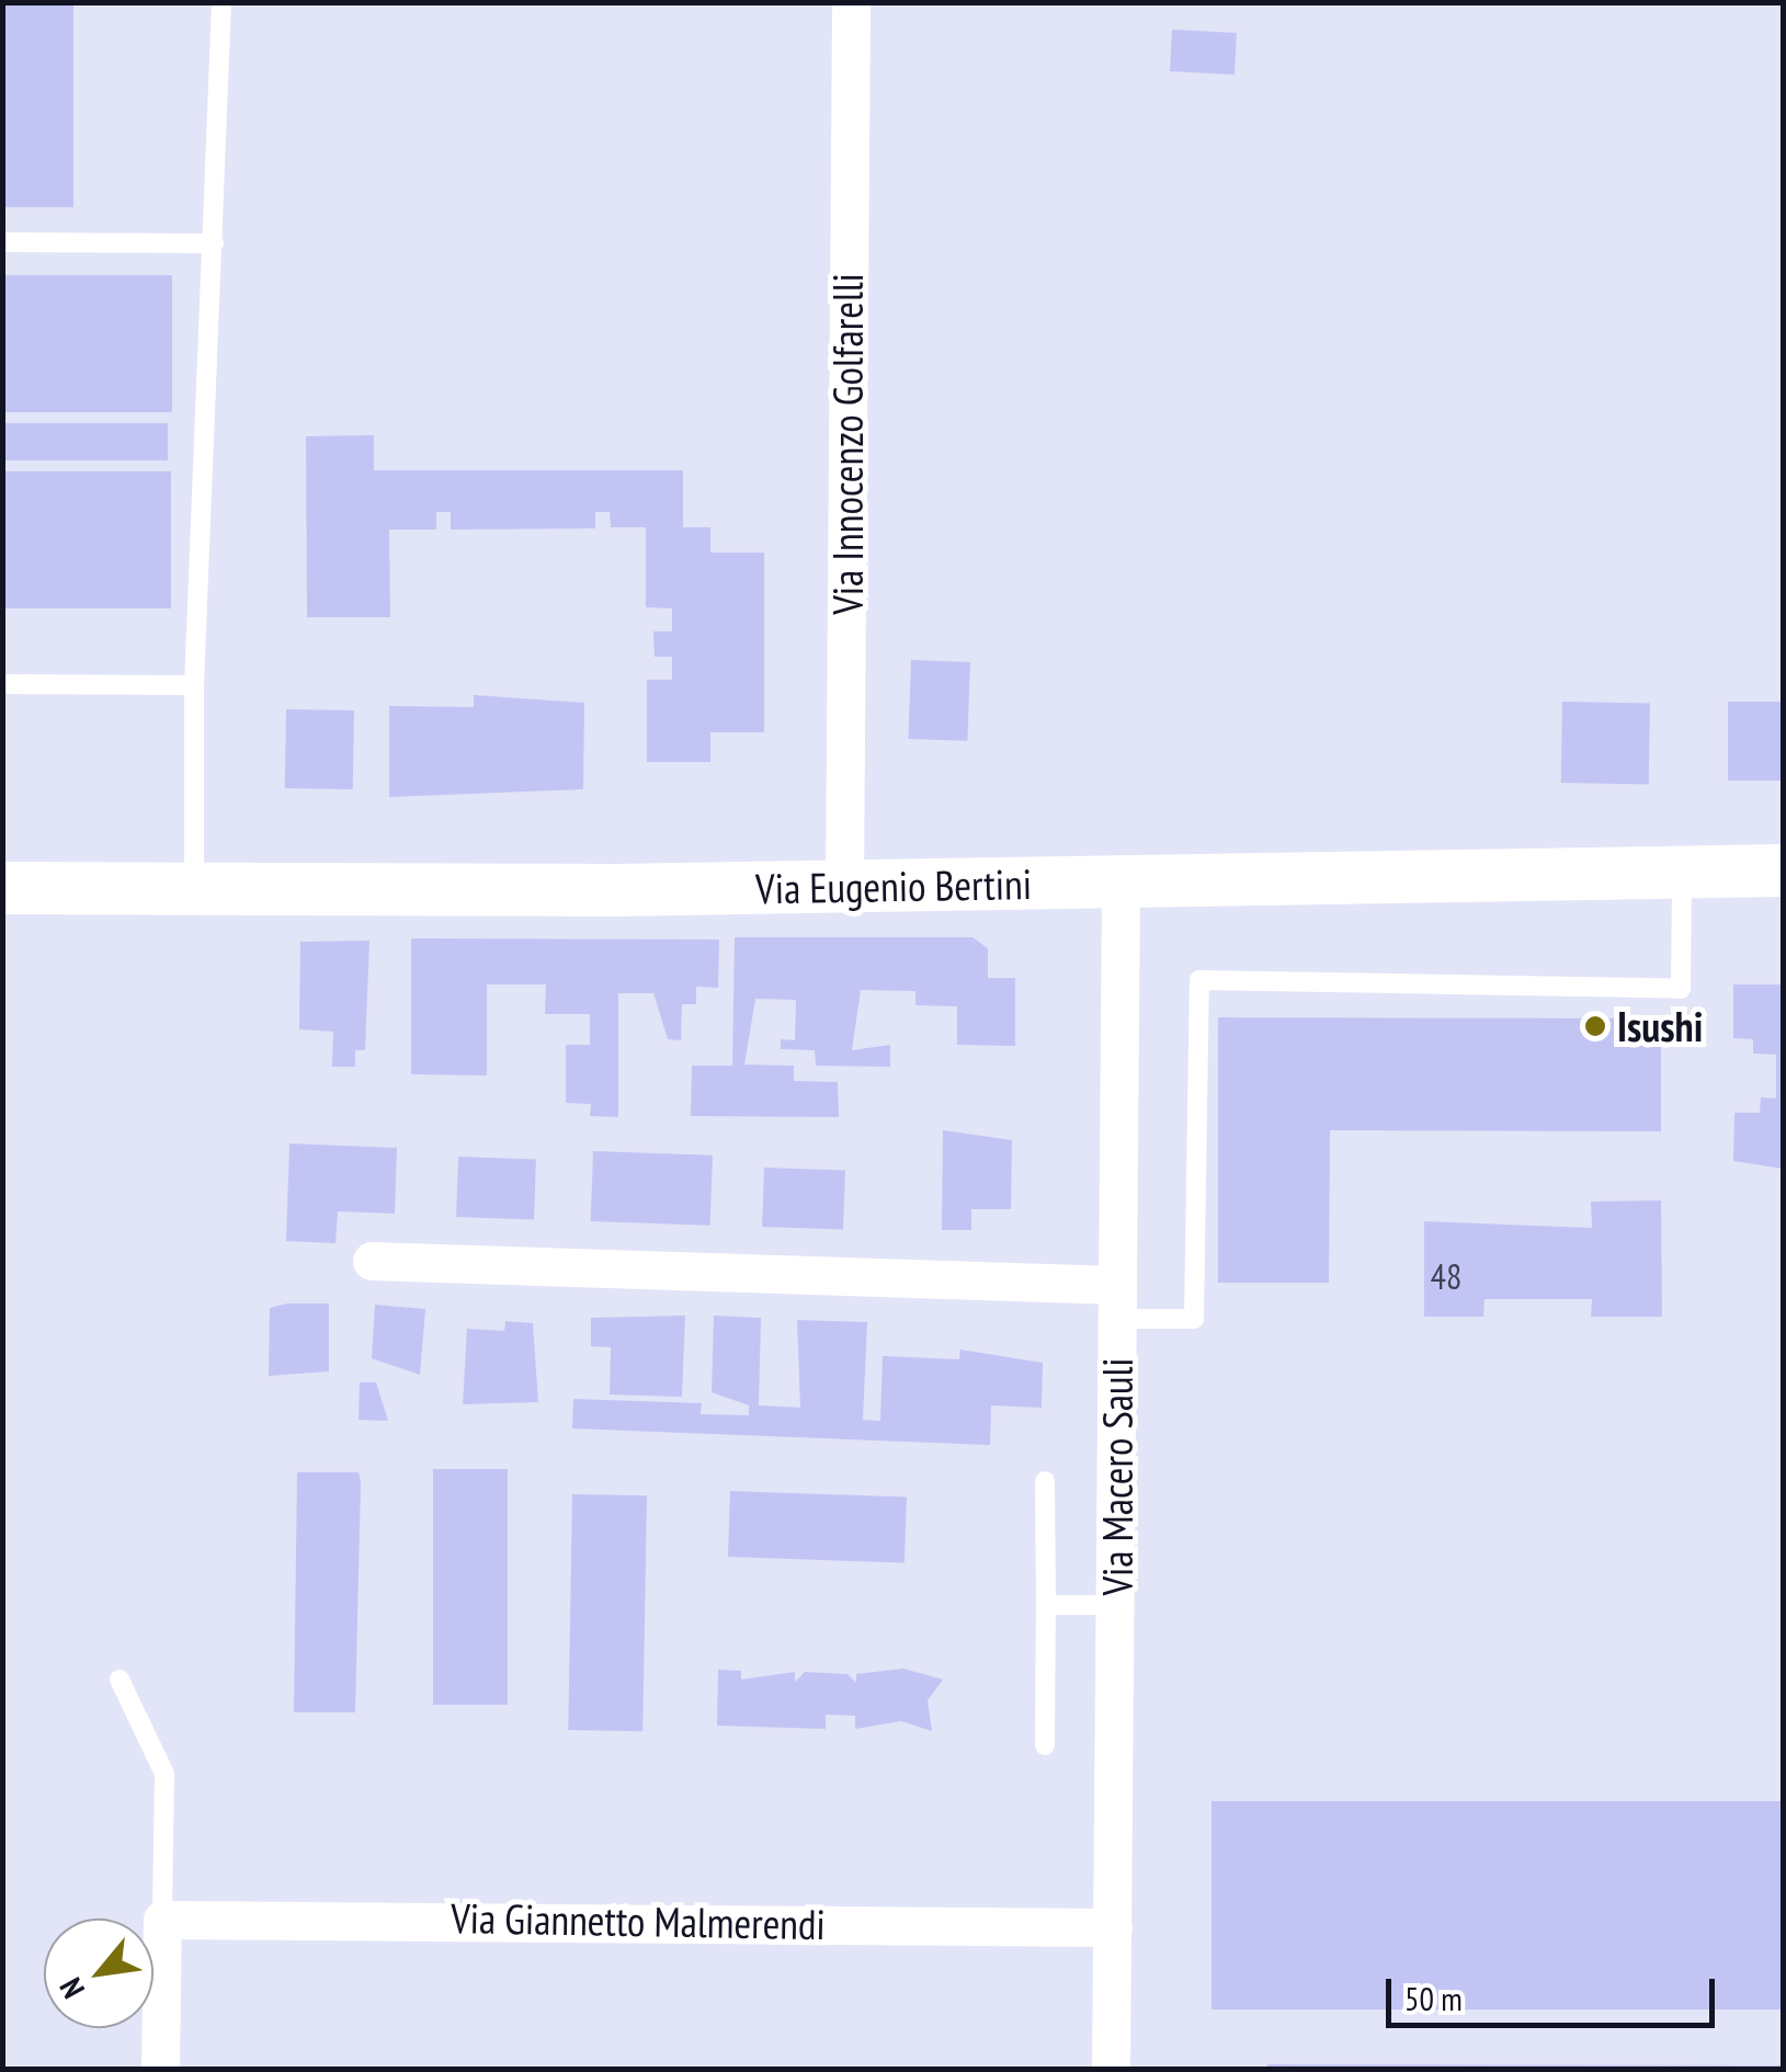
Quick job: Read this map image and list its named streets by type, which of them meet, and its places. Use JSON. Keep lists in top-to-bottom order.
{
  "streets": {
    "main road": ["Via Eugenio Bertini"],
    "street": ["Via Innocenzo Golfarelli", "Via Macero Sauli", "Via Giannetto Malmerendi"]
  },
  "crossings": [
    ["Via Innocenzo Golfarelli", "Via Eugenio Bertini"],
    ["Via Eugenio Bertini", "Via Macero Sauli"],
    ["Via Macero Sauli", "Via Giannetto Malmerendi"]
  ],
  "places": ["Isushi"],
  "house_numbers": ["48"],
  "scale_bar": "50 m",
  "north": "bottom left"
}
